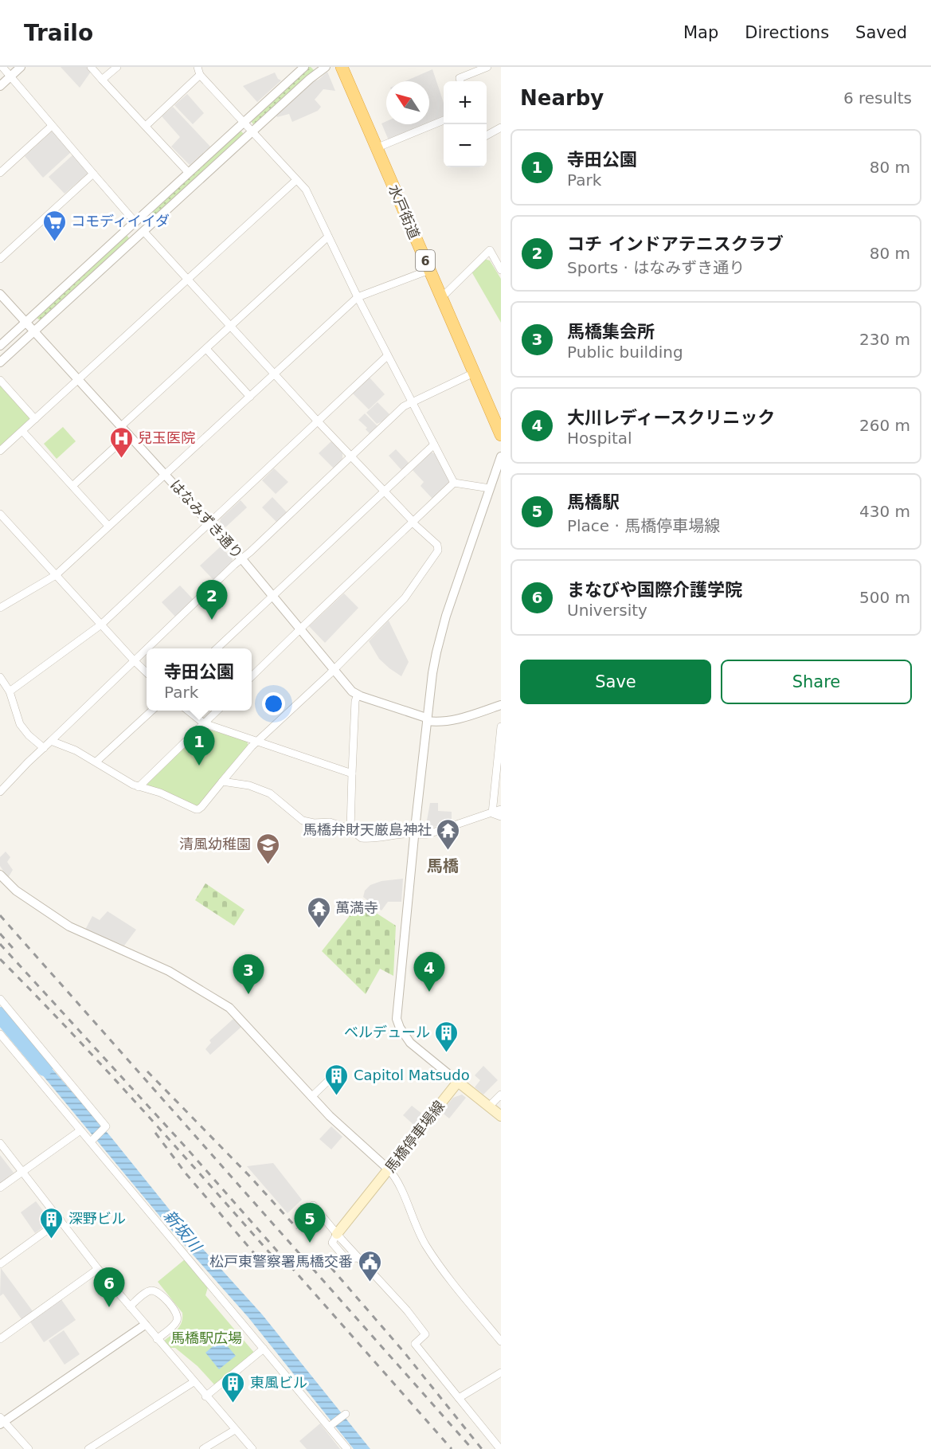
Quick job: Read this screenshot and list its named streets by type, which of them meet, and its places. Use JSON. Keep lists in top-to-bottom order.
{
  "streets": {
    "highway": ["水戸街道", "6"],
    "main road": ["馬橋停車場線"],
    "street": ["はなみずき通り"]
  },
  "districts": ["馬橋"],
  "water": ["新坂川"],
  "parks": ["馬橋駅広場"],
  "places": {
    "supermarket": ["コモディイイダ"],
    "hospital": ["兒玉医院"],
    "temple": ["馬橋弁財天厳島神社", "萬満寺"],
    "school or university": ["清風幼稚園"],
    "building": [
      "ベルデュール",
      "Capitol Matsudo",
      "深野ビル",
      "東風ビル"
    ],
    "public building": ["松戸東警察署馬橋交番"]
  },
  "north": "top left",
  "page": {
    "header": "Trailo",
    "nav": ["Map", "Directions", "Saved"],
    "heading": ["Nearby", "6 results"],
    "map_buttons": ["+", "−"],
    "list": [
      {
        "mark": "1",
        "name": "寺田公園",
        "note": "Park",
        "value": "80 m"
      },
      {
        "mark": "2",
        "name": "コチ インドアテニスクラブ",
        "note": "Sports · はなみずき通り",
        "value": "80 m"
      },
      {
        "mark": "3",
        "name": "馬橋集会所",
        "note": "Public building",
        "value": "230 m"
      },
      {
        "mark": "4",
        "name": "大川レディースクリニック",
        "note": "Hospital",
        "value": "260 m"
      },
      {
        "mark": "5",
        "name": "馬橋駅",
        "note": "Place · 馬橋停車場線",
        "value": "430 m"
      },
      {
        "mark": "6",
        "name": "まなびや国際介護学院",
        "note": "University",
        "value": "500 m"
      }
    ],
    "pins": [
      "2",
      "1",
      "4",
      "3",
      "5",
      "6"
    ],
    "buttons": ["Save", "Share"],
    "popup": ["寺田公園", "Park"]
  }
}
